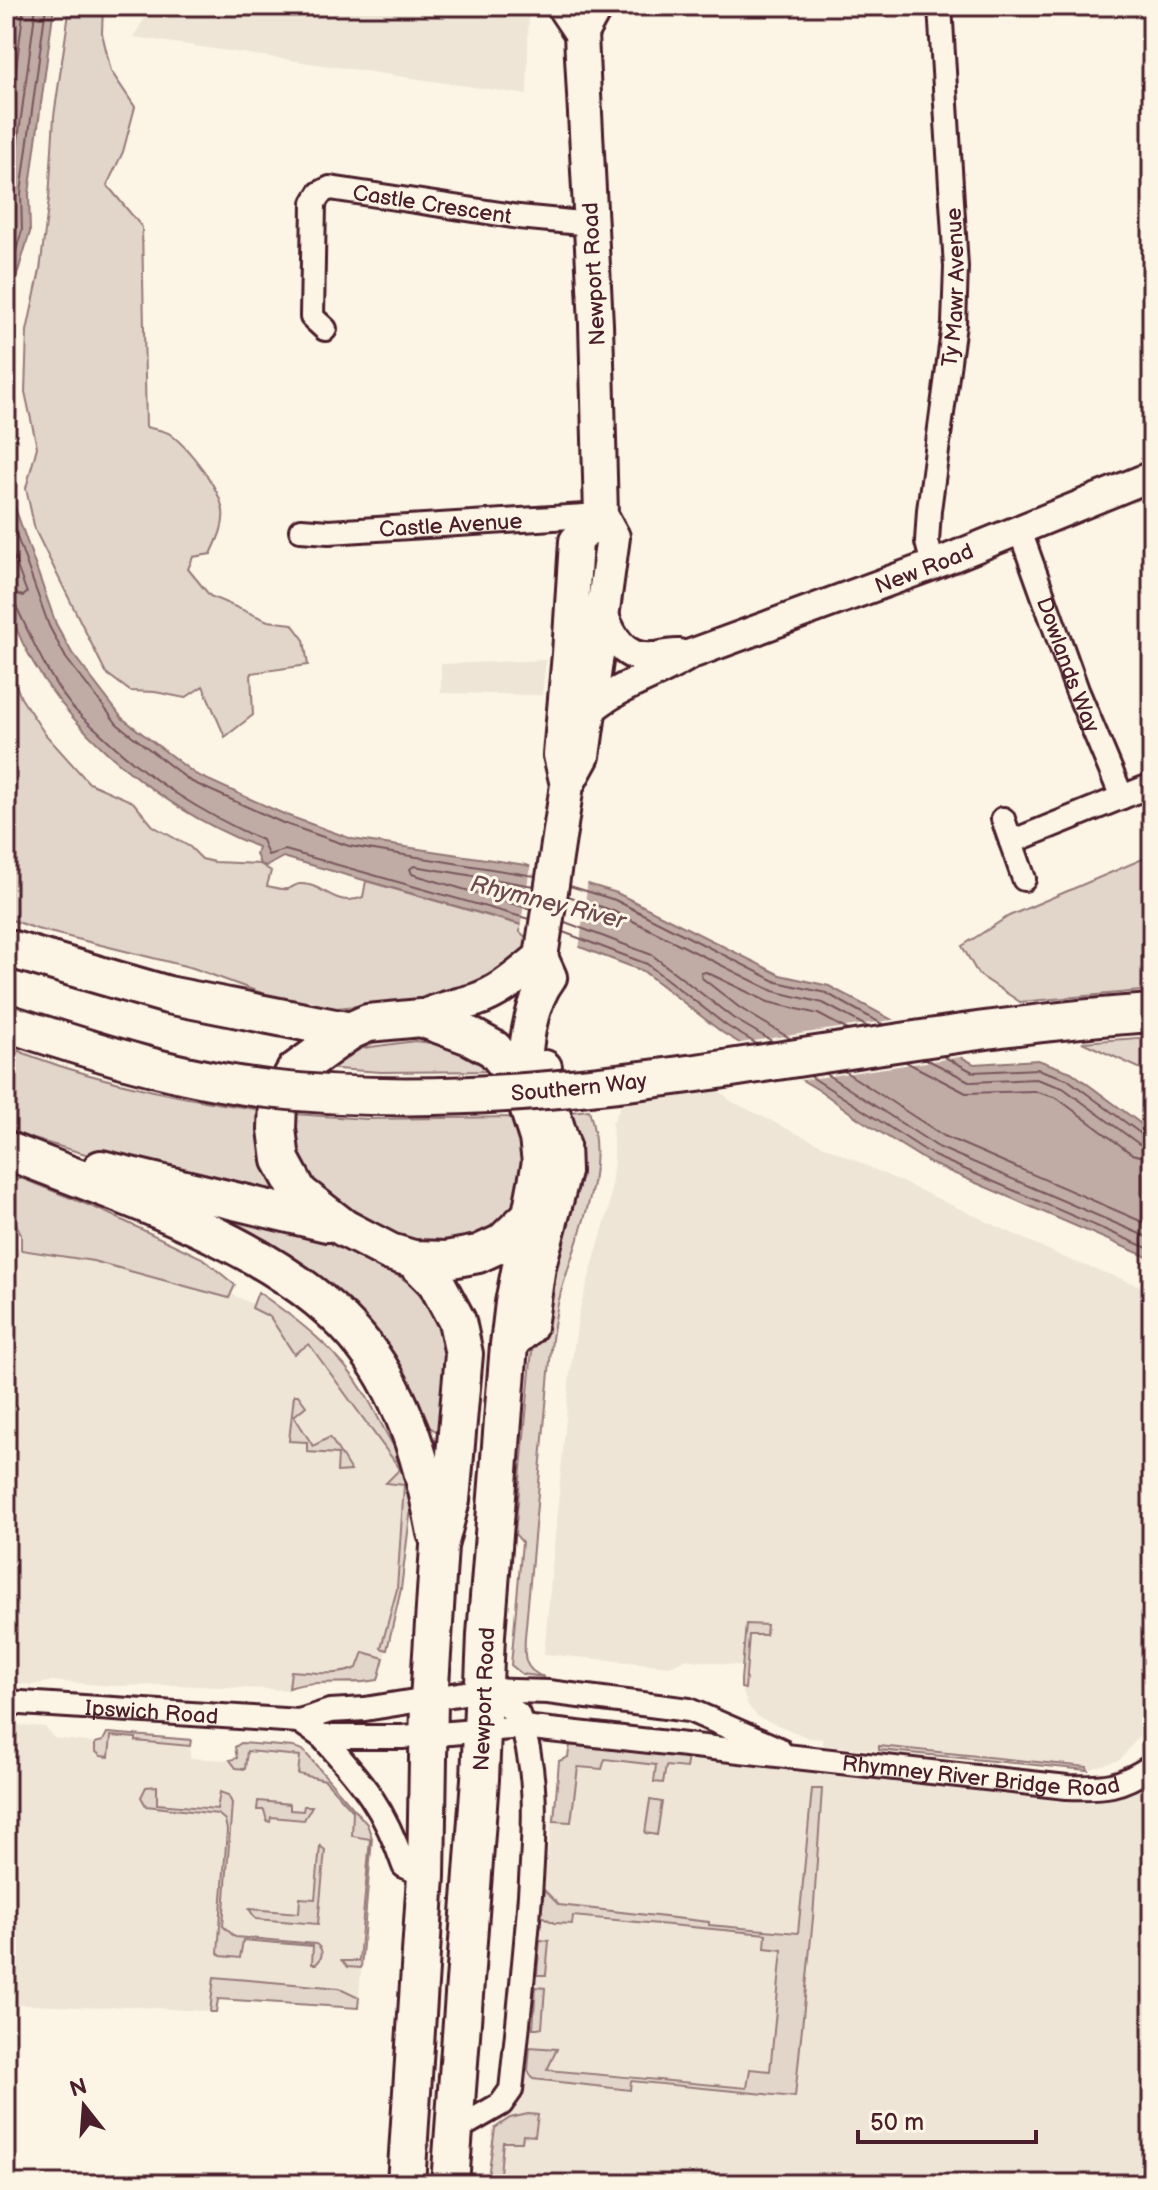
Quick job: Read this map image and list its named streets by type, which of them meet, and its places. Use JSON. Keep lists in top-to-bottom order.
{
  "streets": {
    "main road": ["Newport Road", "Southern Way"],
    "street": [
      "Castle Crescent",
      "Ty Mawr Avenue",
      "Castle Avenue",
      "New Road",
      "Dowlands Way",
      "Ipswich Road",
      "Rhymney River Bridge Road"
    ]
  },
  "crossings": [
    ["Castle Crescent", "Newport Road"],
    ["Newport Road", "Castle Avenue"],
    ["Newport Road", "New Road"],
    ["Newport Road", "Rhymney River Bridge Road"],
    ["Ty Mawr Avenue", "New Road"],
    ["New Road", "Dowlands Way"],
    ["Ipswich Road", "Rhymney River Bridge Road"]
  ],
  "water": ["Rhymney River"],
  "scale_bar": "50 m",
  "north": "top"
}
